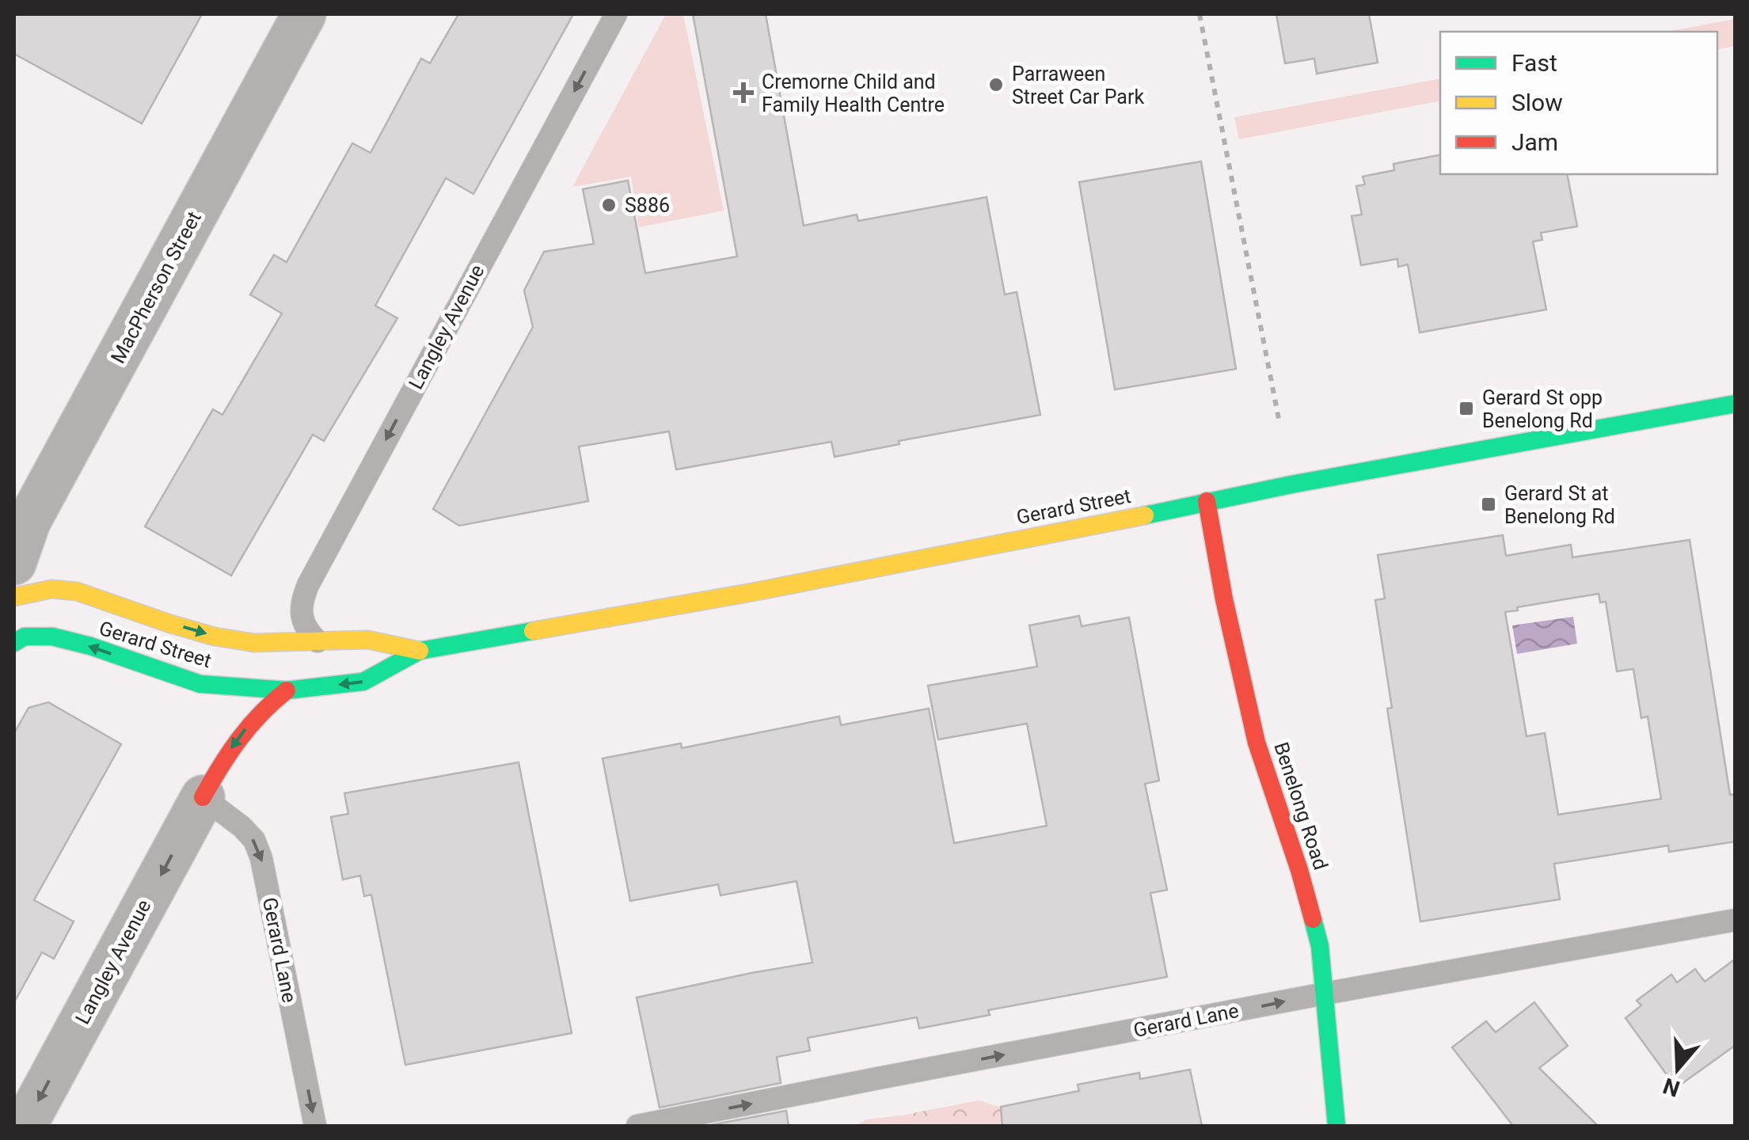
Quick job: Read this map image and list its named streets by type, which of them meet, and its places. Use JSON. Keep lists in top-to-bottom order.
{
  "streets": {
    "main road": ["Gerard Street", "Benelong Road"],
    "street": ["MacPherson Street", "Langley Avenue"],
    "lane": ["Gerard Lane"]
  },
  "crossings": [
    ["MacPherson Street", "Gerard Street"],
    ["Langley Avenue", "Gerard Street"],
    ["Langley Avenue", "Gerard Lane"],
    ["Gerard Street", "Benelong Road"],
    ["Benelong Road", "Gerard Lane"]
  ],
  "one_way": ["Langley Avenue"],
  "places": {
    "other": ["Parraween Street Car Park", "S886"],
    "health": ["Cremorne Child and Family Health Centre"],
    "transit": ["Gerard St opp Benelong Rd", "Gerard St at Benelong Rd"]
  },
  "legend": ["Fast", "Slow", "Jam"],
  "north": "bottom"
}
